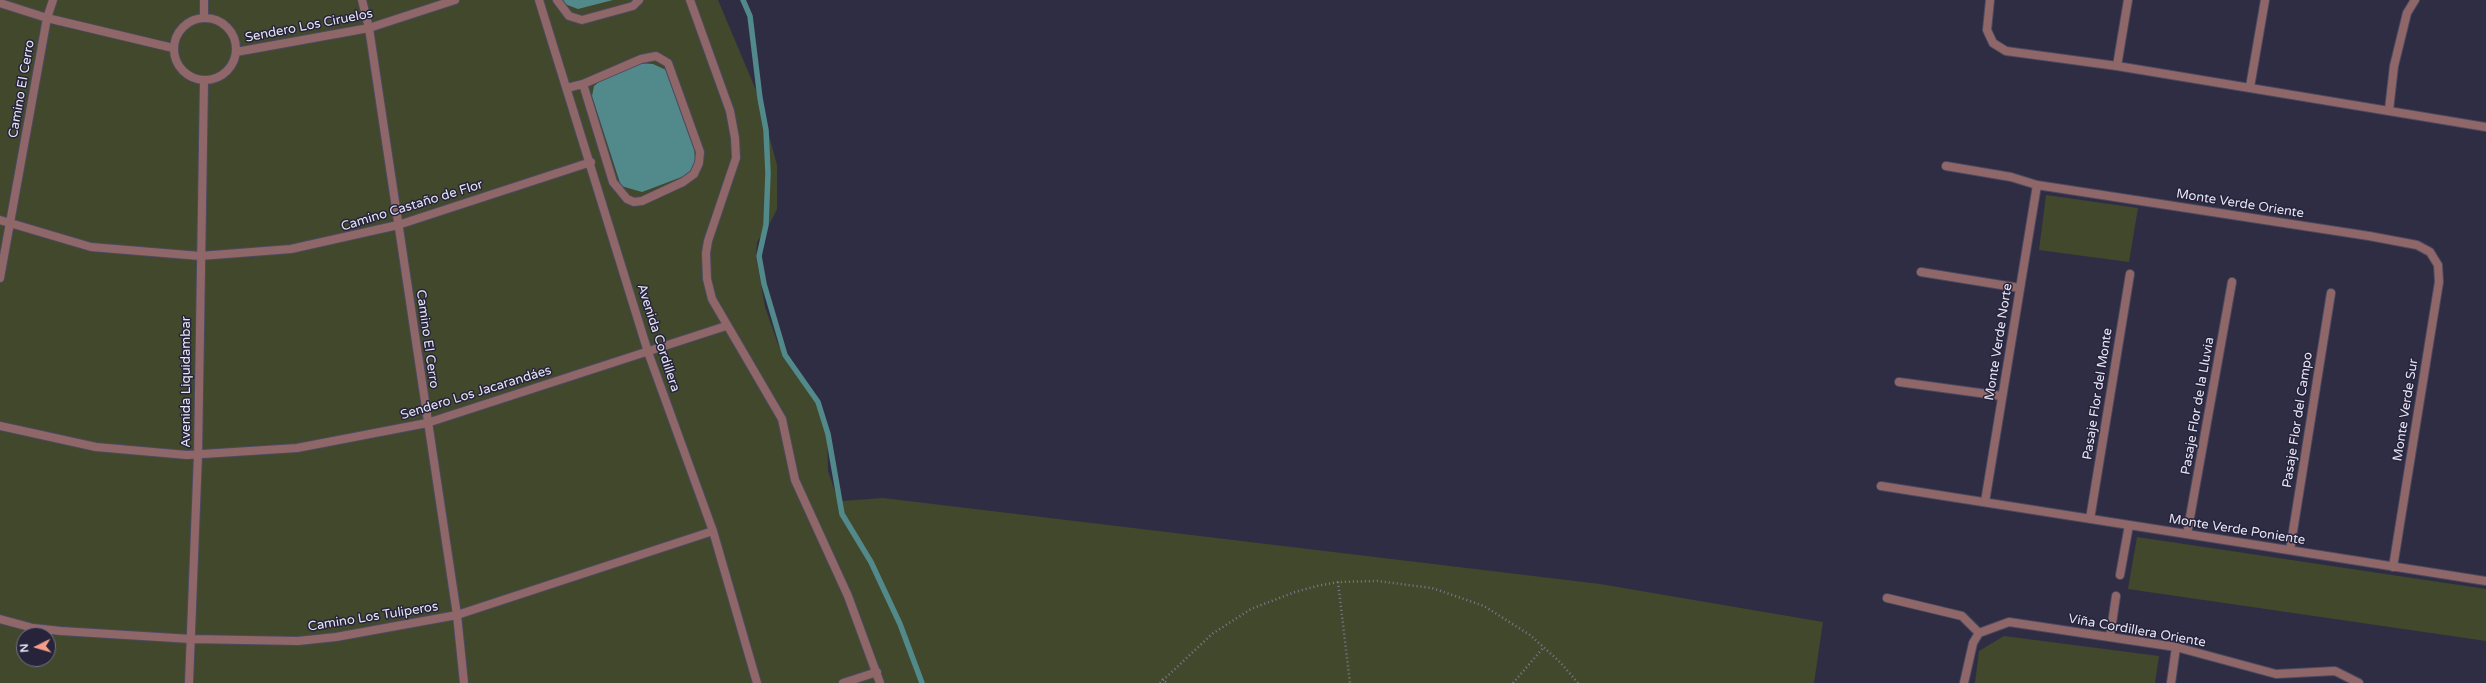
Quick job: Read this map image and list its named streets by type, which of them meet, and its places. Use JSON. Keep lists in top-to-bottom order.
{
  "streets": {
    "street": [
      "Sendero Los Ciruelos",
      "Camino El Cerro",
      "Monte Verde Oriente",
      "Camino Castaño de Flor",
      "Avenida Cordillera",
      "Monte Verde Norte",
      "Avenida Liquidambar",
      "Sendero Los Jacarandáes",
      "Pasaje Flor del Monte",
      "Pasaje Flor de la Lluvia",
      "Monte Verde Sur",
      "Pasaje Flor del Campo",
      "Monte Verde Poniente",
      "Camino Los Tuliperos",
      "Viña Cordillera Oriente"
    ]
  },
  "crossings": [
    ["Sendero Los Ciruelos", "Camino El Cerro"],
    ["Sendero Los Ciruelos", "Avenida Liquidambar"],
    ["Camino El Cerro", "Camino Castaño de Flor"],
    ["Camino El Cerro", "Sendero Los Jacarandáes"],
    ["Camino El Cerro", "Camino Los Tuliperos"],
    ["Monte Verde Oriente", "Monte Verde Norte"],
    ["Monte Verde Oriente", "Monte Verde Sur"],
    ["Camino Castaño de Flor", "Avenida Cordillera"],
    ["Camino Castaño de Flor", "Avenida Liquidambar"],
    ["Avenida Cordillera", "Sendero Los Jacarandáes"],
    ["Avenida Cordillera", "Camino Los Tuliperos"],
    ["Monte Verde Norte", "Monte Verde Poniente"],
    ["Avenida Liquidambar", "Sendero Los Jacarandáes"],
    ["Avenida Liquidambar", "Camino Los Tuliperos"],
    ["Pasaje Flor del Monte", "Monte Verde Poniente"],
    ["Pasaje Flor de la Lluvia", "Monte Verde Poniente"],
    ["Monte Verde Sur", "Monte Verde Poniente"],
    ["Pasaje Flor del Campo", "Monte Verde Poniente"]
  ],
  "north": "left"
}
